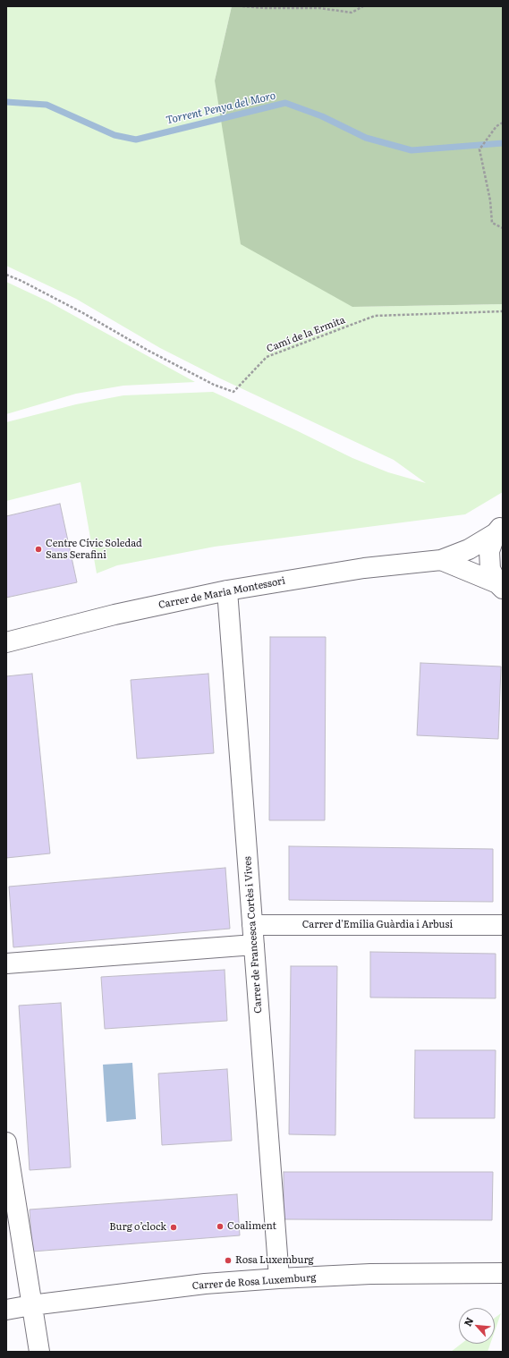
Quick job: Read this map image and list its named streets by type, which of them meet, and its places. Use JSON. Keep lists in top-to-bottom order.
{
  "streets": {
    "street": [
      "Carrer de Maria Montessori",
      "Carrer d'Emília Guàrdia i Arbusí",
      "Carrer de Francesca Cortès i Vives",
      "Carrer de Rosa Luxemburg"
    ],
    "path": ["Camí de la Ermita"]
  },
  "crossings": [
    ["Carrer de Maria Montessori", "Carrer de Francesca Cortès i Vives"],
    ["Carrer d'Emília Guàrdia i Arbusí", "Carrer de Francesca Cortès i Vives"],
    ["Carrer de Francesca Cortès i Vives", "Carrer de Rosa Luxemburg"]
  ],
  "water": ["Torrent Penya del Moro"],
  "places": [
    "Centre Cívic Soledad Sans Serafini",
    "Coaliment",
    "Burg o’clock",
    "Rosa Luxemburg"
  ],
  "north": "top left"
}
